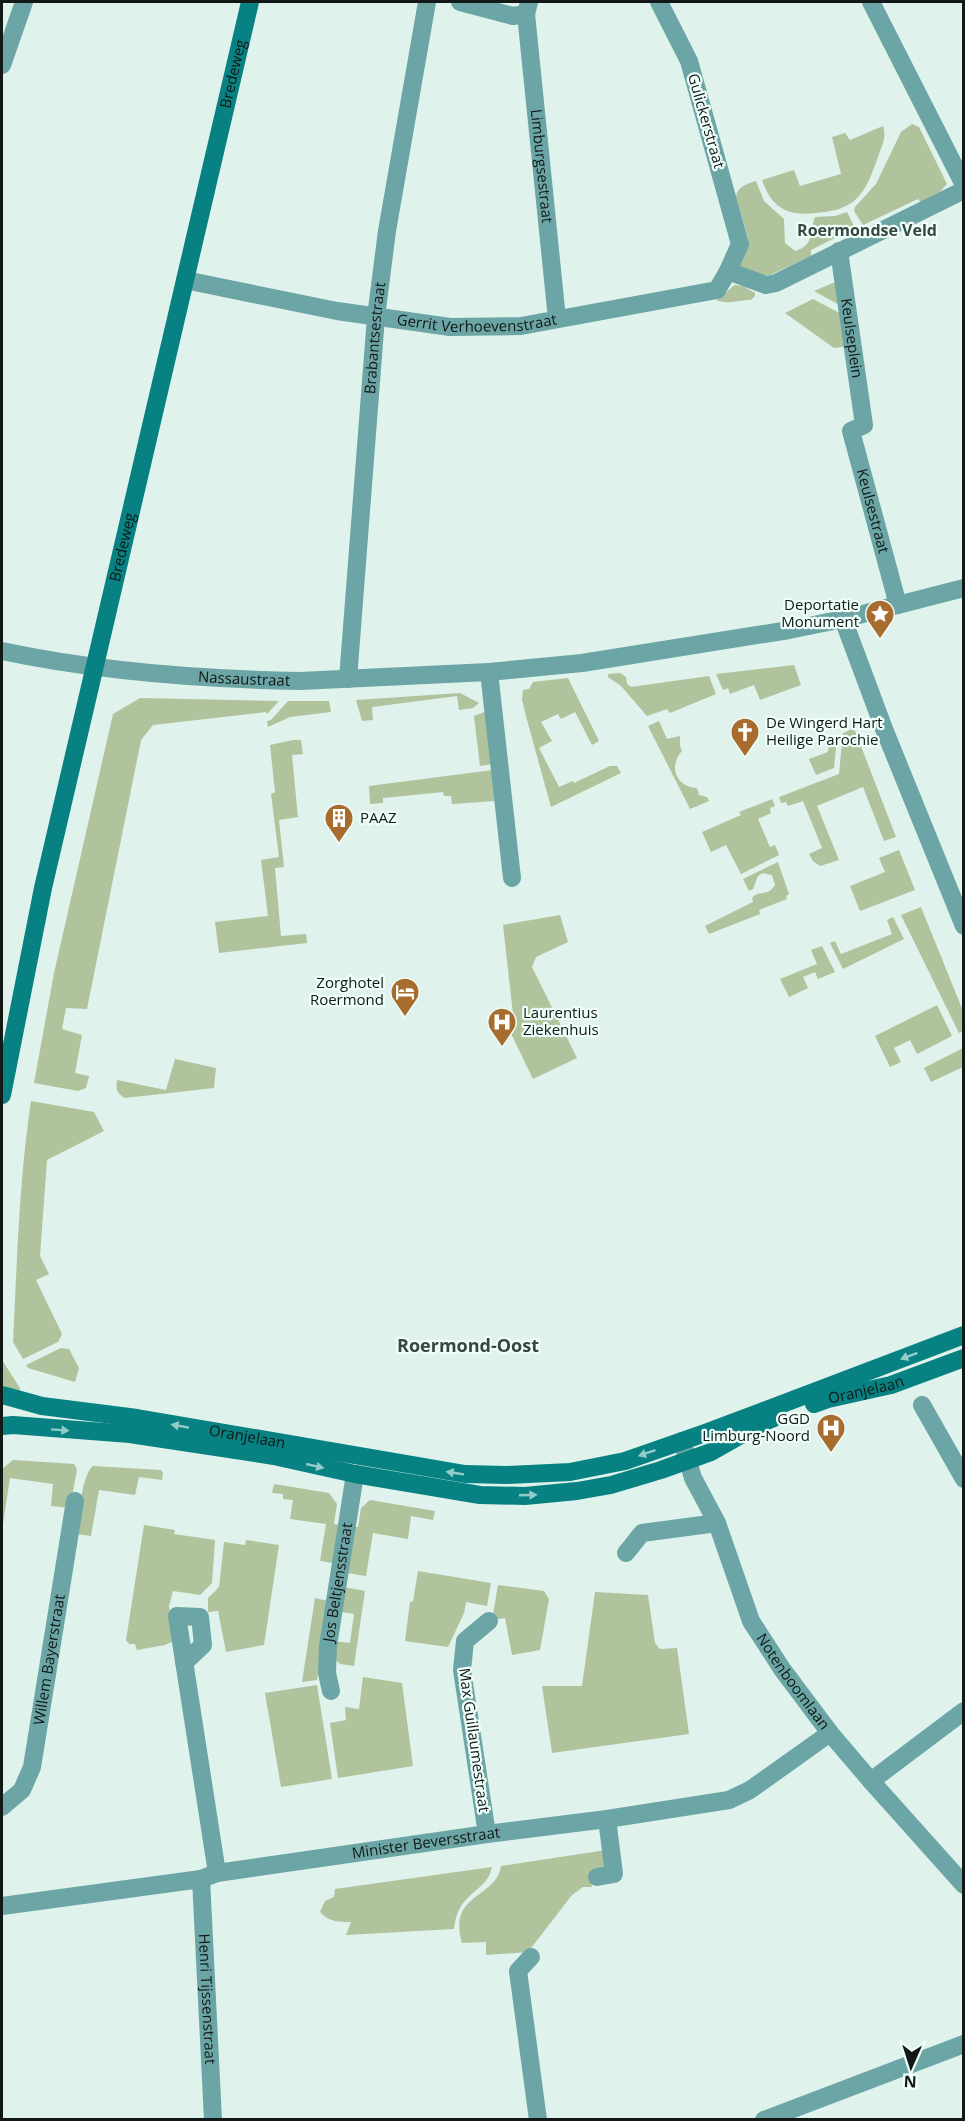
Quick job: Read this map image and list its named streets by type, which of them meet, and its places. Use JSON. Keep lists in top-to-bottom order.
{
  "streets": {
    "street": [
      "Bredeweg",
      "Gulickerstraat",
      "Limburgsestraat",
      "Gerrit Verhoevenstraat",
      "Keulseplein",
      "Brabantsestraat",
      "Keulsestraat",
      "Nassaustraat",
      "Oranjelaan",
      "Jos Beltjensstraat",
      "Willem Bayerstraat",
      "Notenboomlaan",
      "Max Guillaumestraat",
      "Minister Beversstraat",
      "Henri Tijssenstraat"
    ]
  },
  "crossings": [
    ["Bredeweg", "Gerrit Verhoevenstraat"],
    ["Bredeweg", "Nassaustraat"],
    ["Gulickerstraat", "Gerrit Verhoevenstraat"],
    ["Limburgsestraat", "Gerrit Verhoevenstraat"],
    ["Gerrit Verhoevenstraat", "Brabantsestraat"],
    ["Keulseplein", "Keulsestraat"],
    ["Brabantsestraat", "Nassaustraat"],
    ["Keulsestraat", "Nassaustraat"],
    ["Oranjelaan", "Jos Beltjensstraat"],
    ["Oranjelaan", "Notenboomlaan"],
    ["Notenboomlaan", "Minister Beversstraat"],
    ["Max Guillaumestraat", "Minister Beversstraat"],
    ["Minister Beversstraat", "Henri Tijssenstraat"]
  ],
  "districts": ["Roermondse Veld", "Roermond-Oost"],
  "places": {
    "place": ["Deportatie Monument"],
    "church": ["De Wingerd Hart Heilige Parochie"],
    "building": ["PAAZ"],
    "hotel": ["Zorghotel Roermond"],
    "hospital": ["Laurentius Ziekenhuis", "GGD Limburg-Noord"]
  },
  "north": "bottom"
}
